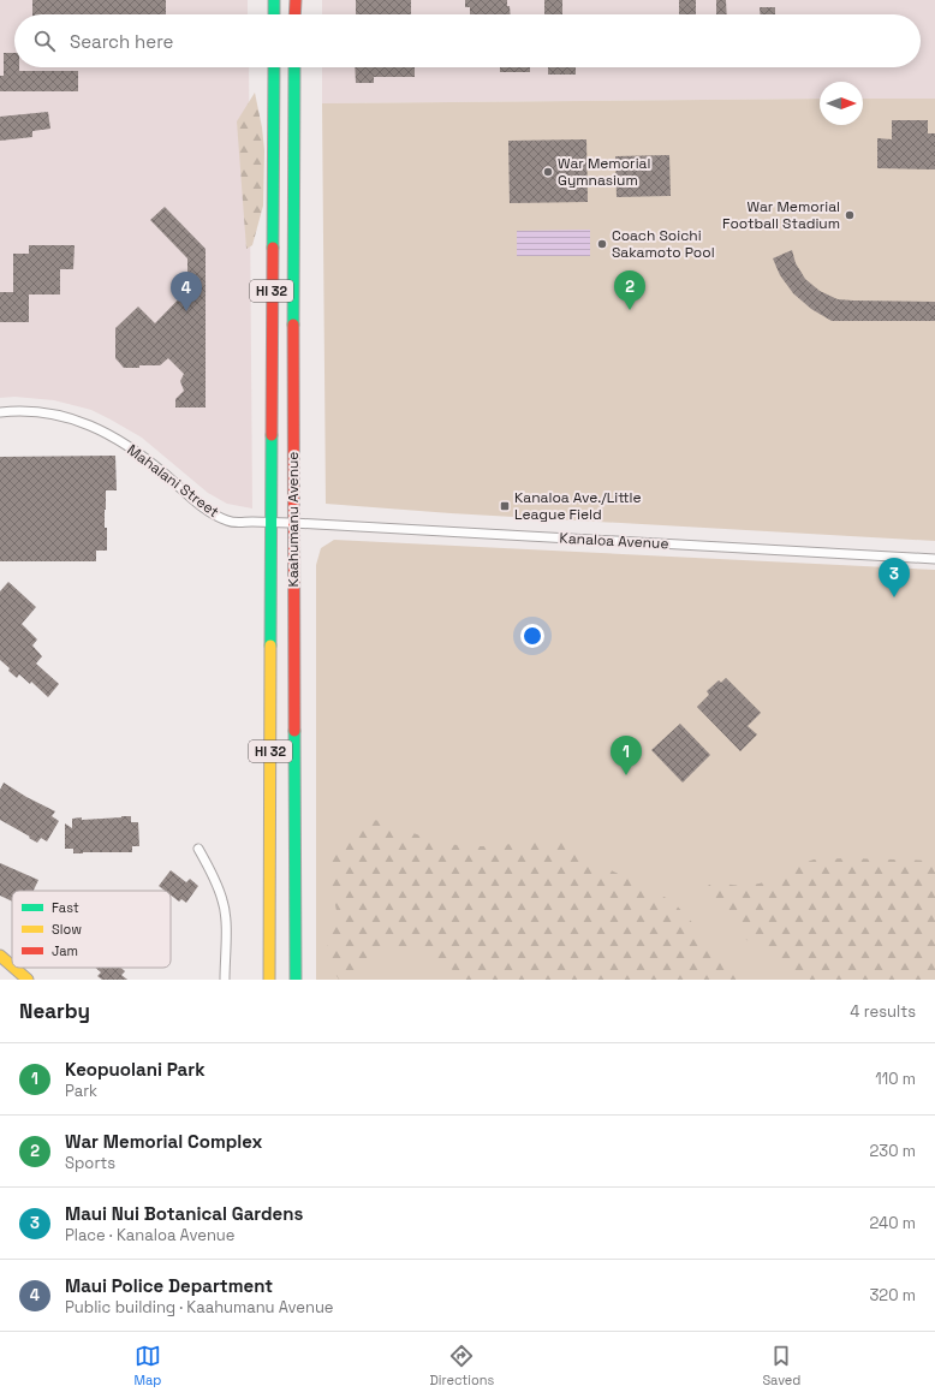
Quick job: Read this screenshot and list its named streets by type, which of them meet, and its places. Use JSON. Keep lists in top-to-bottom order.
{
  "streets": {
    "main road": ["HI 32", "Kaahumanu Avenue"],
    "street": ["Mahalani Street", "Kanaloa Avenue"]
  },
  "crossings": [
    ["Mahalani Street", "Kaahumanu Avenue"],
    ["Mahalani Street", "Kanaloa Avenue"],
    ["Kaahumanu Avenue", "Kanaloa Avenue"]
  ],
  "places": {
    "other": ["War Memorial Gymnasium", "War Memorial Football Stadium", "Coach Soichi Sakamoto Pool"],
    "transit": ["Kanaloa Ave./Little League Field"]
  },
  "legend": ["Fast", "Slow", "Jam"],
  "north": "right",
  "page": {
    "search": "Search here",
    "pins": [
      "2",
      "4",
      "3",
      "1"
    ],
    "heading": ["Nearby", "4 results"],
    "list": [
      {
        "mark": "1",
        "name": "Keopuolani Park",
        "note": "Park",
        "value": "110 m"
      },
      {
        "mark": "2",
        "name": "War Memorial Complex",
        "note": "Sports",
        "value": "230 m"
      },
      {
        "mark": "3",
        "name": "Maui Nui Botanical Gardens",
        "note": "Place · Kanaloa Avenue",
        "value": "240 m"
      },
      {
        "mark": "4",
        "name": "Maui Police Department",
        "note": "Public building · Kaahumanu Avenue",
        "value": "320 m"
      }
    ],
    "nav": ["Map", "Directions", "Saved"]
  }
}
